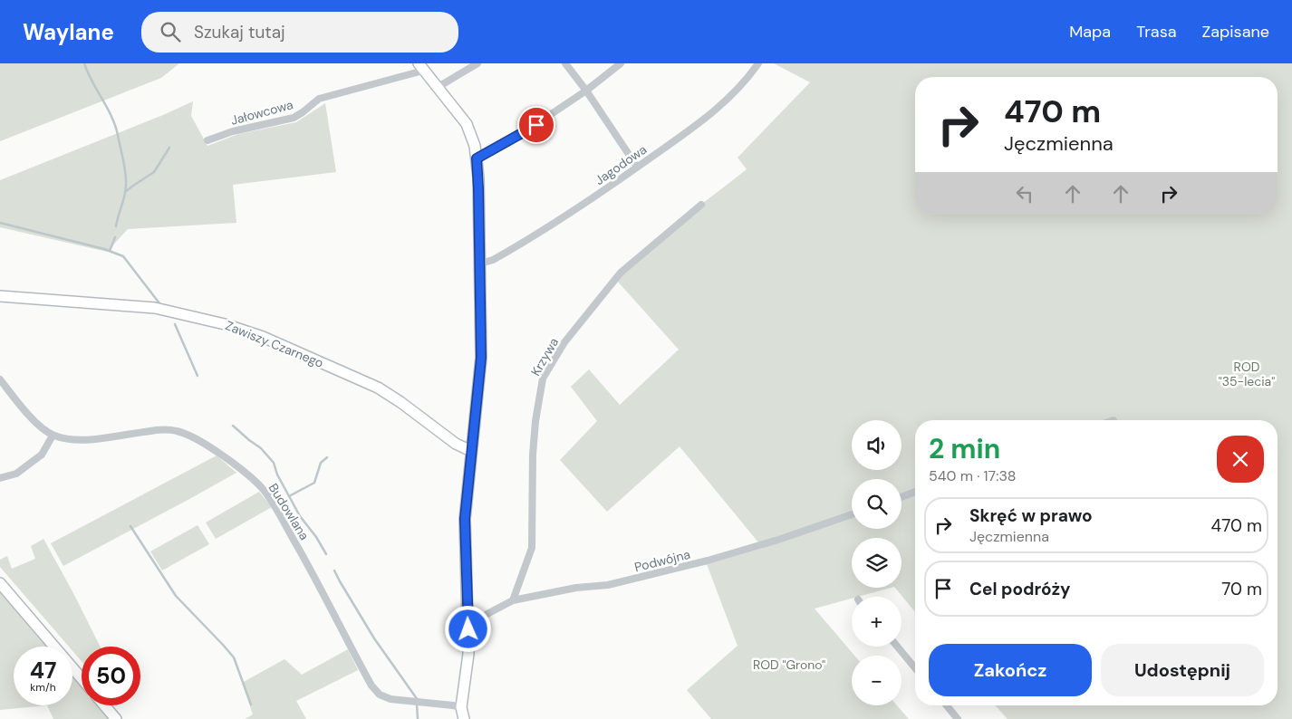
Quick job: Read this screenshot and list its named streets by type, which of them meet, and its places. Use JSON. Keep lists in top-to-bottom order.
{
  "streets": {
    "street": [
      "Jałowcowa",
      "Jagodowa",
      "Zawiszy Czarnego",
      "Krzywa",
      "Budowlana",
      "Podwójna"
    ]
  },
  "crossings": [
    ["Krzywa", "Podwójna"]
  ],
  "parks": ["ROD \"35-lecia\"", "ROD \"Grono\""],
  "page": {
    "header": "Waylane",
    "search": "Szukaj tutaj",
    "nav": ["Mapa", "Trasa", "Zapisane"],
    "turn": ["470 m", "Jęczmienna"],
    "map_buttons": ["+", "−"],
    "heading": ["2 min", "540 m · 17:38"],
    "list": [
      {
        "name": "Skręć w prawo",
        "note": "Jęczmienna",
        "value": "470 m"
      },
      {
        "name": "Cel podróży",
        "value": "70 m"
      }
    ],
    "buttons": ["Zakończ", "Udostępnij"],
    "speed": "47 km/h",
    "limit": "50"
  }
}
